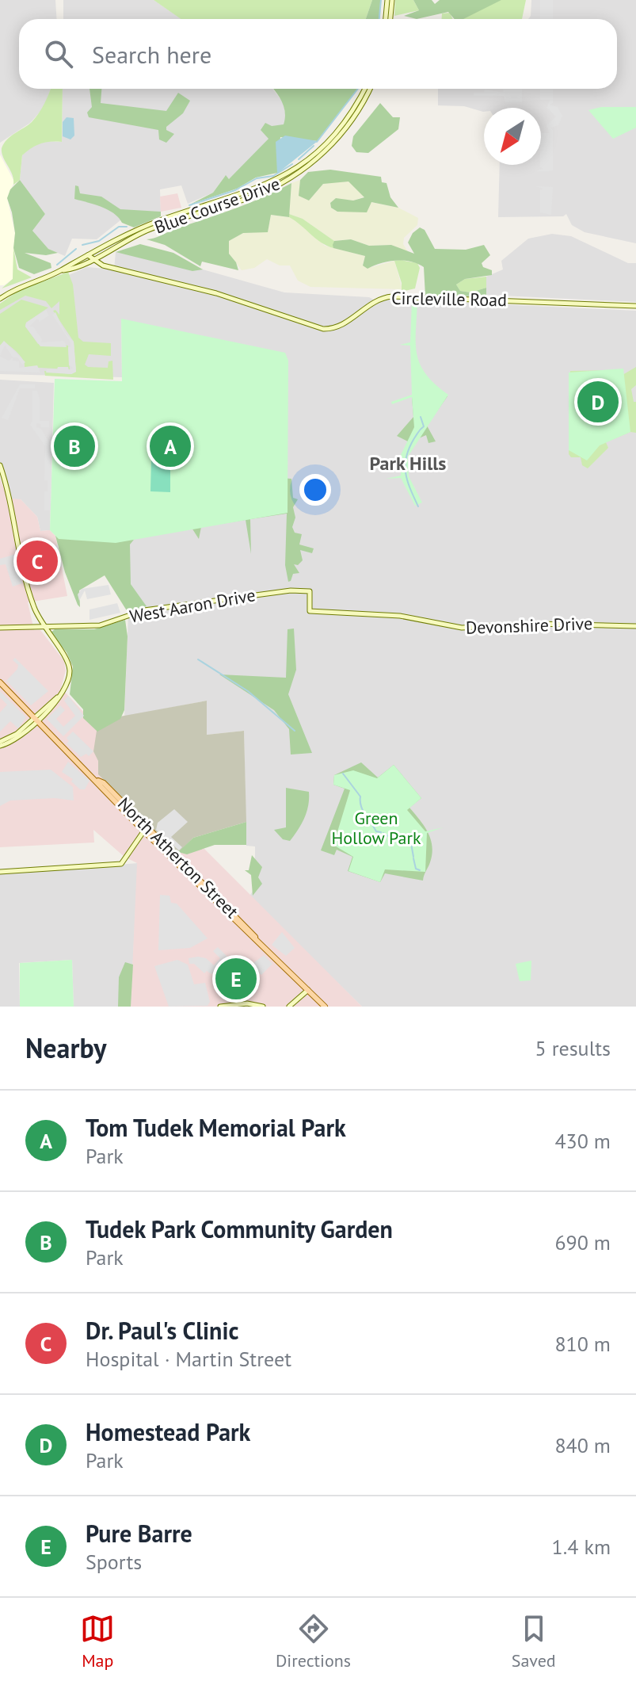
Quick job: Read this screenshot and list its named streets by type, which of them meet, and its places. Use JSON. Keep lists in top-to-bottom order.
{
  "streets": {
    "main road": ["North Atherton Street"],
    "street": [
      "Blue Course Drive",
      "Circleville Road",
      "West Aaron Drive",
      "Devonshire Drive"
    ]
  },
  "crossings": [
    ["Blue Course Drive", "Circleville Road"],
    ["West Aaron Drive", "Devonshire Drive"]
  ],
  "districts": ["Park Hills"],
  "parks": ["Green Hollow Park"],
  "north": "bottom left",
  "page": {
    "search": "Search here",
    "pins": [
      "D",
      "A",
      "B",
      "C",
      "E"
    ],
    "heading": ["Nearby", "5 results"],
    "list": [
      {
        "mark": "A",
        "name": "Tom Tudek Memorial Park",
        "note": "Park",
        "value": "430 m"
      },
      {
        "mark": "B",
        "name": "Tudek Park Community Garden",
        "note": "Park",
        "value": "690 m"
      },
      {
        "mark": "C",
        "name": "Dr. Paul's Clinic",
        "note": "Hospital · Martin Street",
        "value": "810 m"
      },
      {
        "mark": "D",
        "name": "Homestead Park",
        "note": "Park",
        "value": "840 m"
      },
      {
        "mark": "E",
        "name": "Pure Barre",
        "note": "Sports",
        "value": "1.4 km"
      }
    ],
    "nav": ["Map", "Directions", "Saved"]
  }
}
